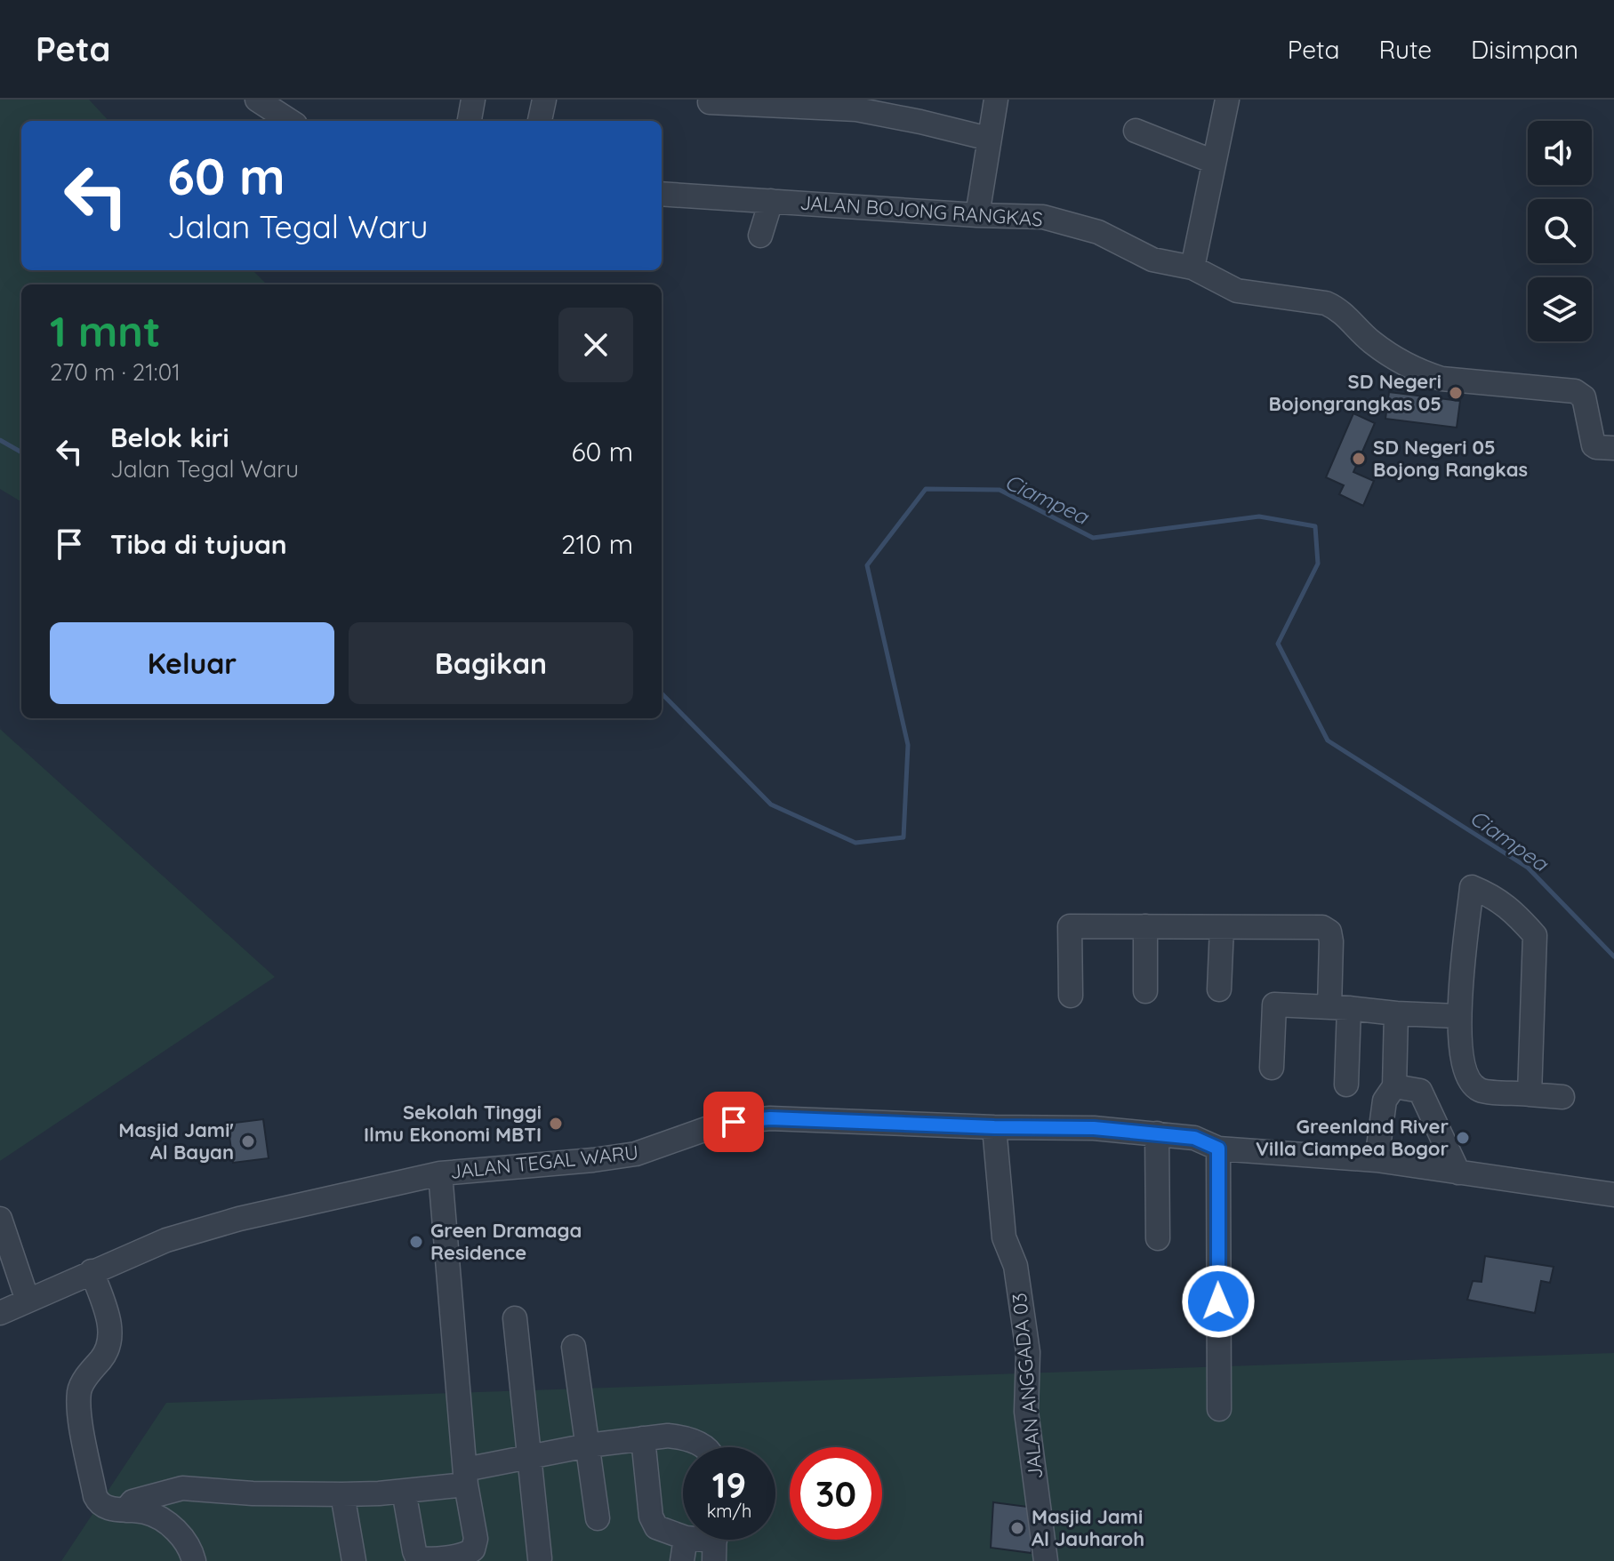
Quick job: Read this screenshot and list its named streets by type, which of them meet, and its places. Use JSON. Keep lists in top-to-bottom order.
{
  "streets": {
    "street": ["JALAN BOJONG RANGKAS", "JALAN TEGAL WARU", "JALAN ANGGADA 03"]
  },
  "crossings": [
    ["JALAN TEGAL WARU", "JALAN ANGGADA 03"]
  ],
  "water": ["Ciampea"],
  "places": [
    "SD Negeri Bojongrangkas 05",
    "SD Negeri 05 Bojong Rangkas",
    "Sekolah Tinggi Ilmu Ekonomi MBTI",
    "Greenland River Villa Ciampea Bogor",
    "Masjid Jami' Al Bayan",
    "Green Dramaga Residence",
    "Masjid Jami Al Jauharoh"
  ],
  "page": {
    "header": "Peta",
    "nav": ["Peta", "Rute", "Disimpan"],
    "turn": ["60 m", "Jalan Tegal Waru"],
    "heading": ["1 mnt", "270 m · 21:01"],
    "list": [
      {
        "name": "Belok kiri",
        "note": "Jalan Tegal Waru",
        "value": "60 m"
      },
      {
        "name": "Tiba di tujuan",
        "value": "210 m"
      }
    ],
    "buttons": ["Keluar", "Bagikan"],
    "speed": "19 km/h",
    "limit": "30"
  }
}
